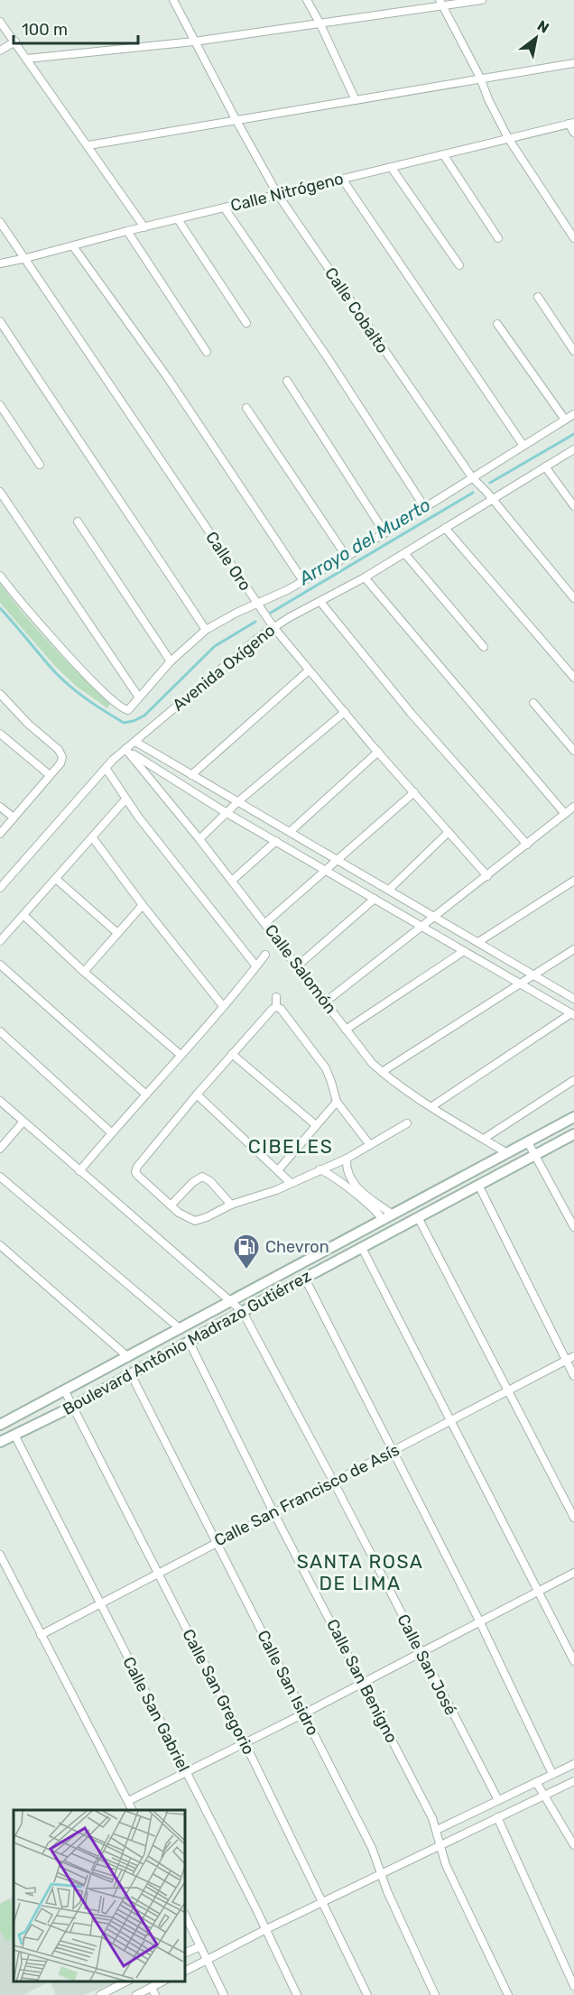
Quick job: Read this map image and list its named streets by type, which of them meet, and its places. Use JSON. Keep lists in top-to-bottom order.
{
  "streets": {
    "street": [
      "Calle Nitrógeno",
      "Calle Cobalto",
      "Calle Oro",
      "Avenida Oxígeno",
      "Calle Salomón",
      "Boulevard Antônio Madrazo Gutiérrez",
      "Calle San Francisco de Asís",
      "Calle San José",
      "Calle San Benigno",
      "Calle San Isidro",
      "Calle San Gregorio",
      "Calle San Gabriel"
    ]
  },
  "crossings": [
    ["Calle Nitrógeno", "Calle Cobalto"],
    ["Calle Nitrógeno", "Calle Oro"],
    ["Calle Cobalto", "Avenida Oxígeno"],
    ["Calle Oro", "Avenida Oxígeno"],
    ["Avenida Oxígeno", "Calle Salomón"],
    ["Calle Salomón", "Boulevard Antônio Madrazo Gutiérrez"],
    ["Boulevard Antônio Madrazo Gutiérrez", "Calle San José"],
    ["Boulevard Antônio Madrazo Gutiérrez", "Calle San Benigno"],
    ["Boulevard Antônio Madrazo Gutiérrez", "Calle San Isidro"],
    ["Boulevard Antônio Madrazo Gutiérrez", "Calle San Gregorio"],
    ["Boulevard Antônio Madrazo Gutiérrez", "Calle San Gabriel"],
    ["Calle San Francisco de Asís", "Calle San José"],
    ["Calle San Francisco de Asís", "Calle San Benigno"],
    ["Calle San Francisco de Asís", "Calle San Isidro"],
    ["Calle San Francisco de Asís", "Calle San Gregorio"],
    ["Calle San Francisco de Asís", "Calle San Gabriel"]
  ],
  "districts": ["CIBELES", "SANTA ROSA DE LIMA"],
  "water": ["Arroyo del Muerto"],
  "places": {
    "fuel station": ["Chevron"]
  },
  "scale_bar": "100 m",
  "north": "top right"
}
